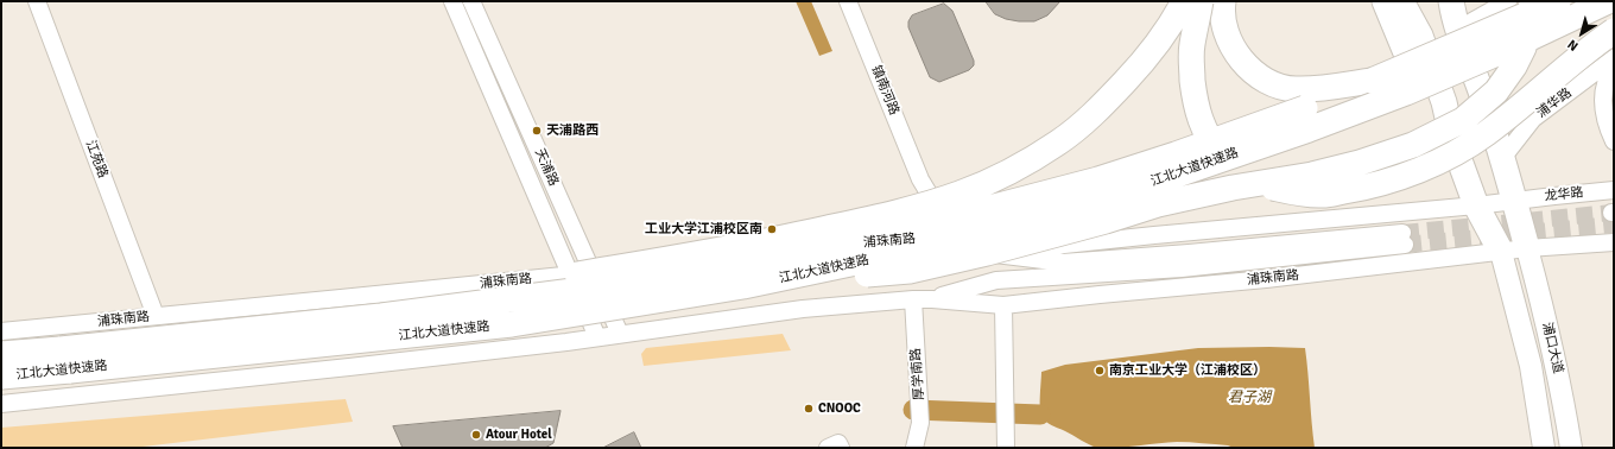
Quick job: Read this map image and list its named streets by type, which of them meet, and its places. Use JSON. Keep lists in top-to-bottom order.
{
  "streets": {
    "highway": ["江北大道快速路"],
    "main road": ["浦口大道"],
    "street": [
      "镇南河路",
      "浦华路",
      "江苑路",
      "天浦路",
      "龙华路",
      "浦珠南路",
      "厚学南路"
    ]
  },
  "crossings": [
    ["镇南河路", "浦珠南路"],
    ["江苑路", "浦珠南路"],
    ["天浦路", "浦珠南路"],
    ["龙华路", "浦珠南路"],
    ["浦珠南路", "浦口大道"],
    ["浦珠南路", "厚学南路"]
  ],
  "water": ["君子湖"],
  "places": [
    "天浦路西",
    "工业大学江浦校区南",
    "南京工业大学（江浦校区）",
    "CNOOC",
    "Atour Hotel"
  ],
  "north": "bottom left"
}
